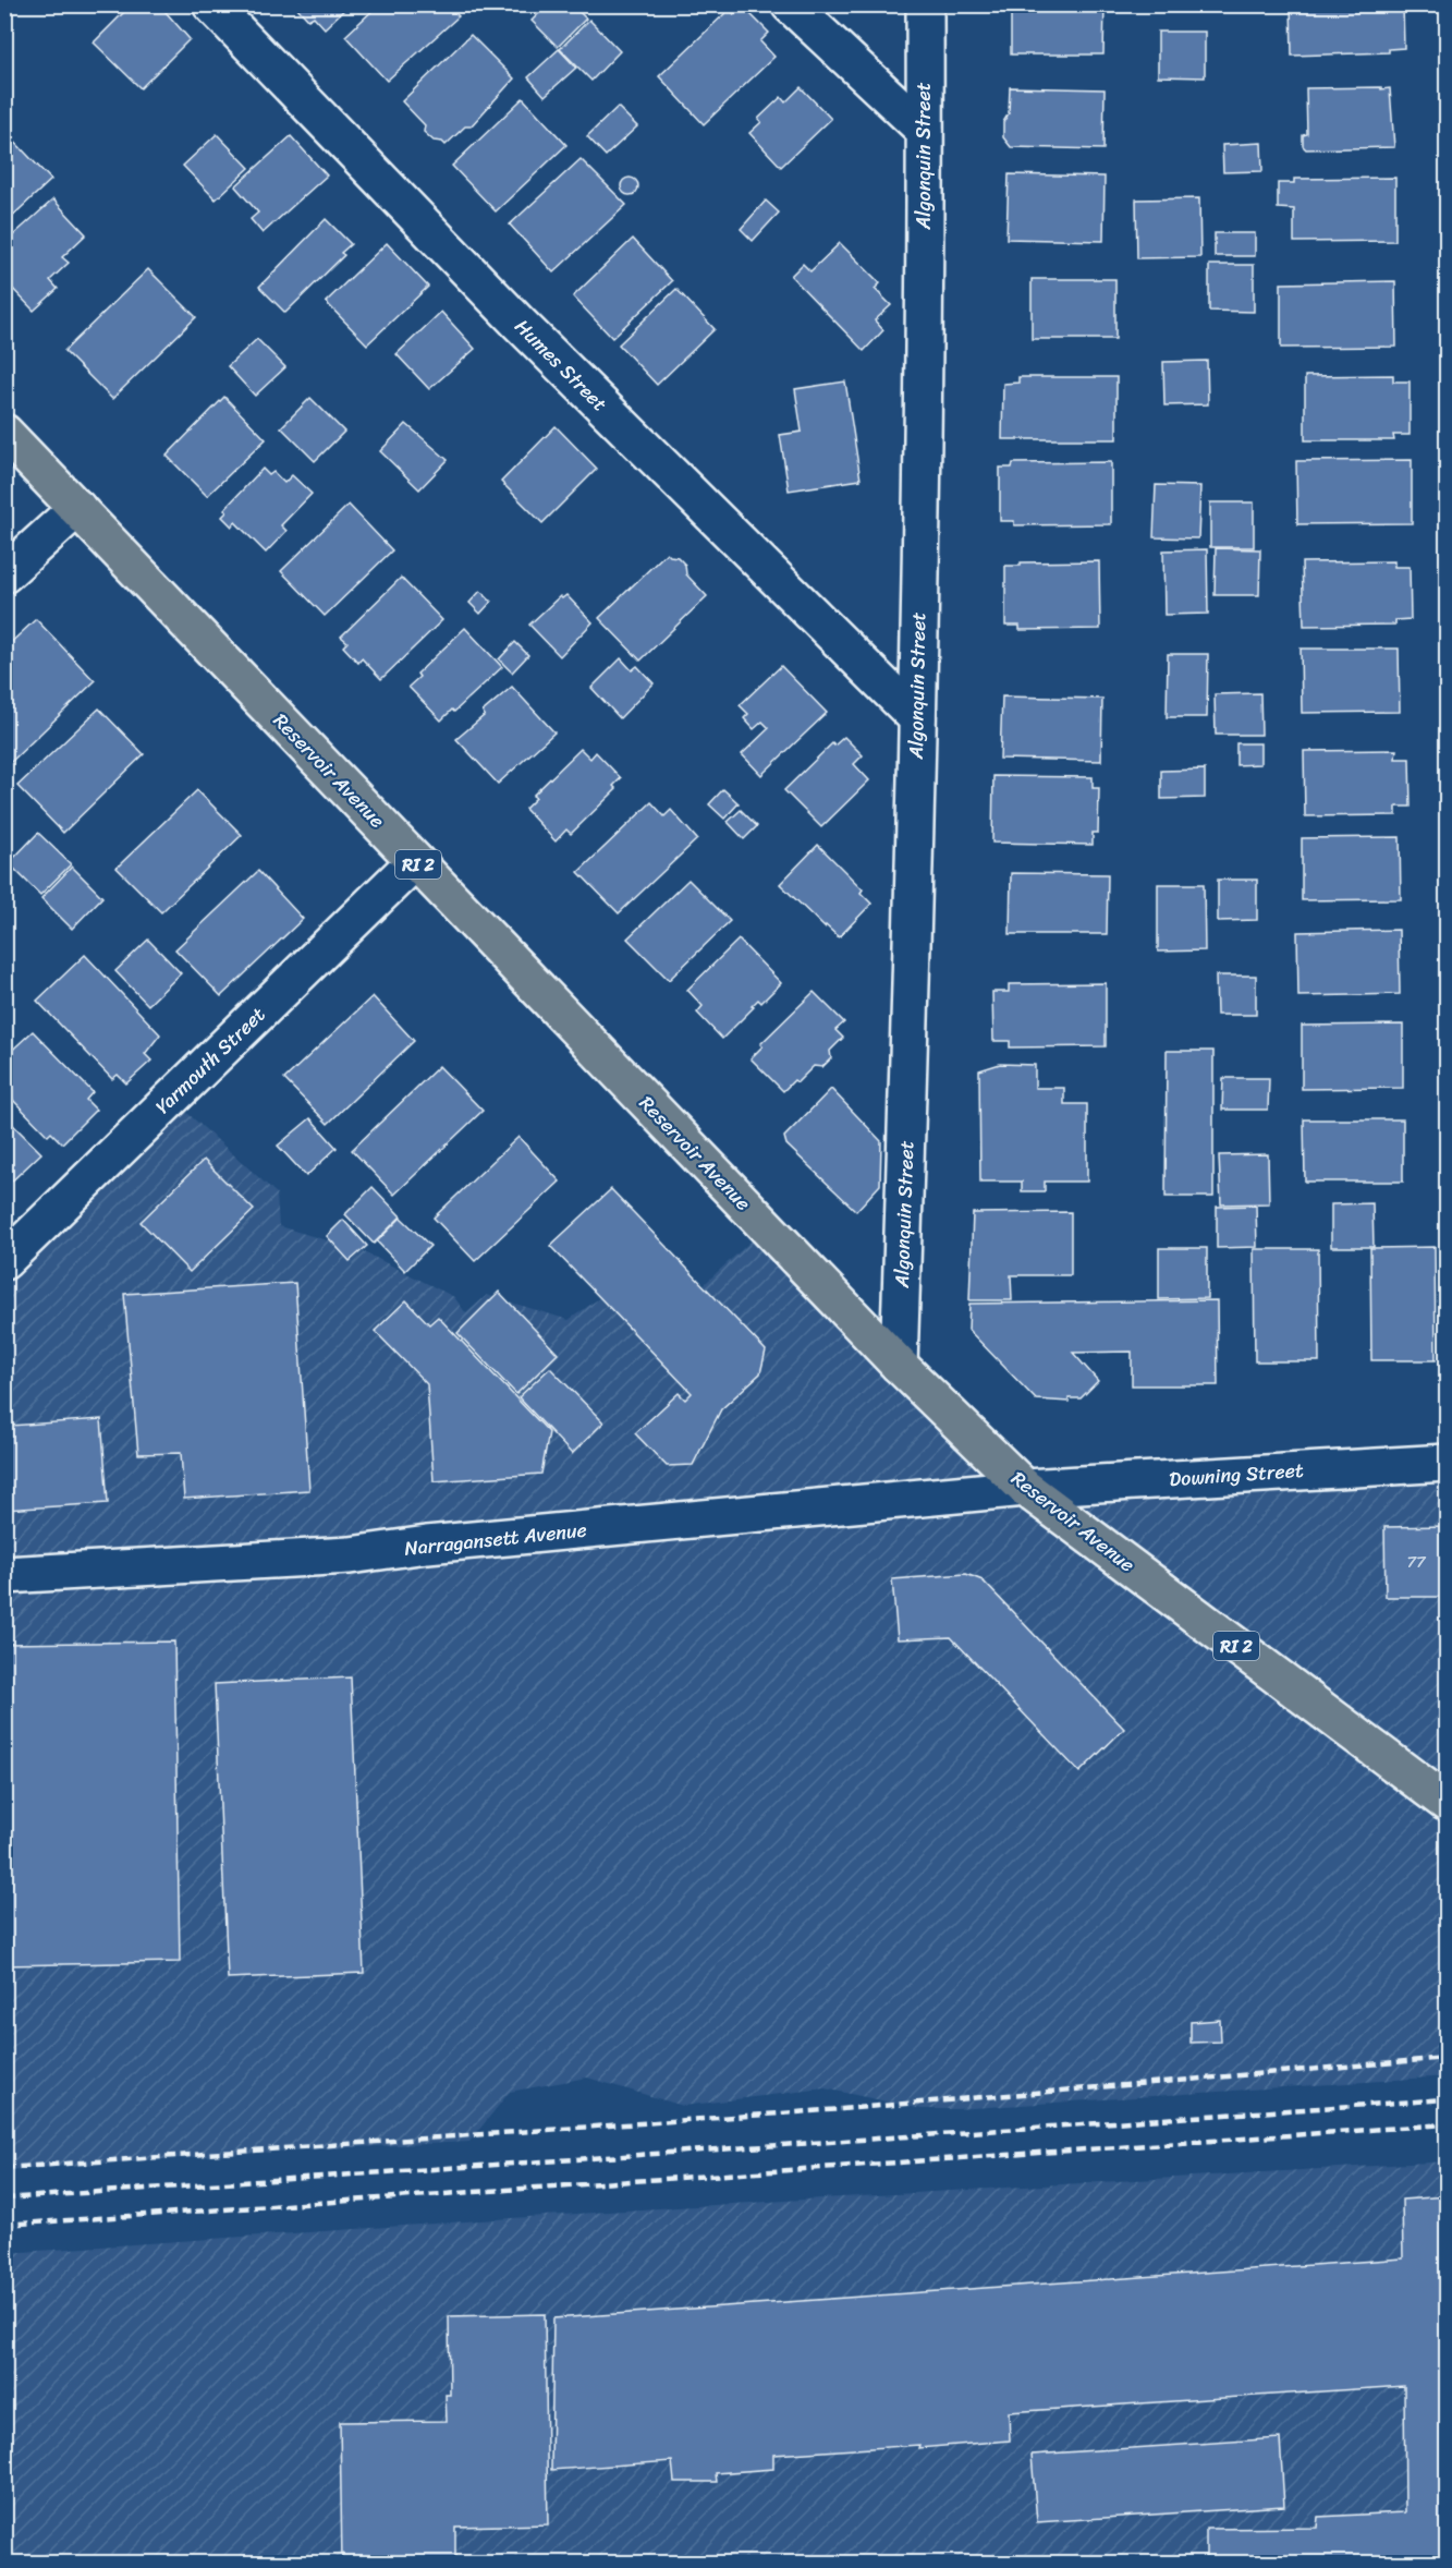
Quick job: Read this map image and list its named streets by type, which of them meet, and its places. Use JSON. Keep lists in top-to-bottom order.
{
  "streets": {
    "main road": ["Reservoir Avenue", "RI 2"],
    "street": [
      "Algonquin Street",
      "Humes Street",
      "Yarmouth Street",
      "Downing Street",
      "Narragansett Avenue"
    ]
  },
  "crossings": [
    ["Algonquin Street", "Humes Street"],
    ["Algonquin Street", "Reservoir Avenue"],
    ["Reservoir Avenue", "Yarmouth Street"],
    ["Reservoir Avenue", "Downing Street"],
    ["Reservoir Avenue", "Narragansett Avenue"],
    ["Downing Street", "Narragansett Avenue"]
  ],
  "house_numbers": ["77"]
}
